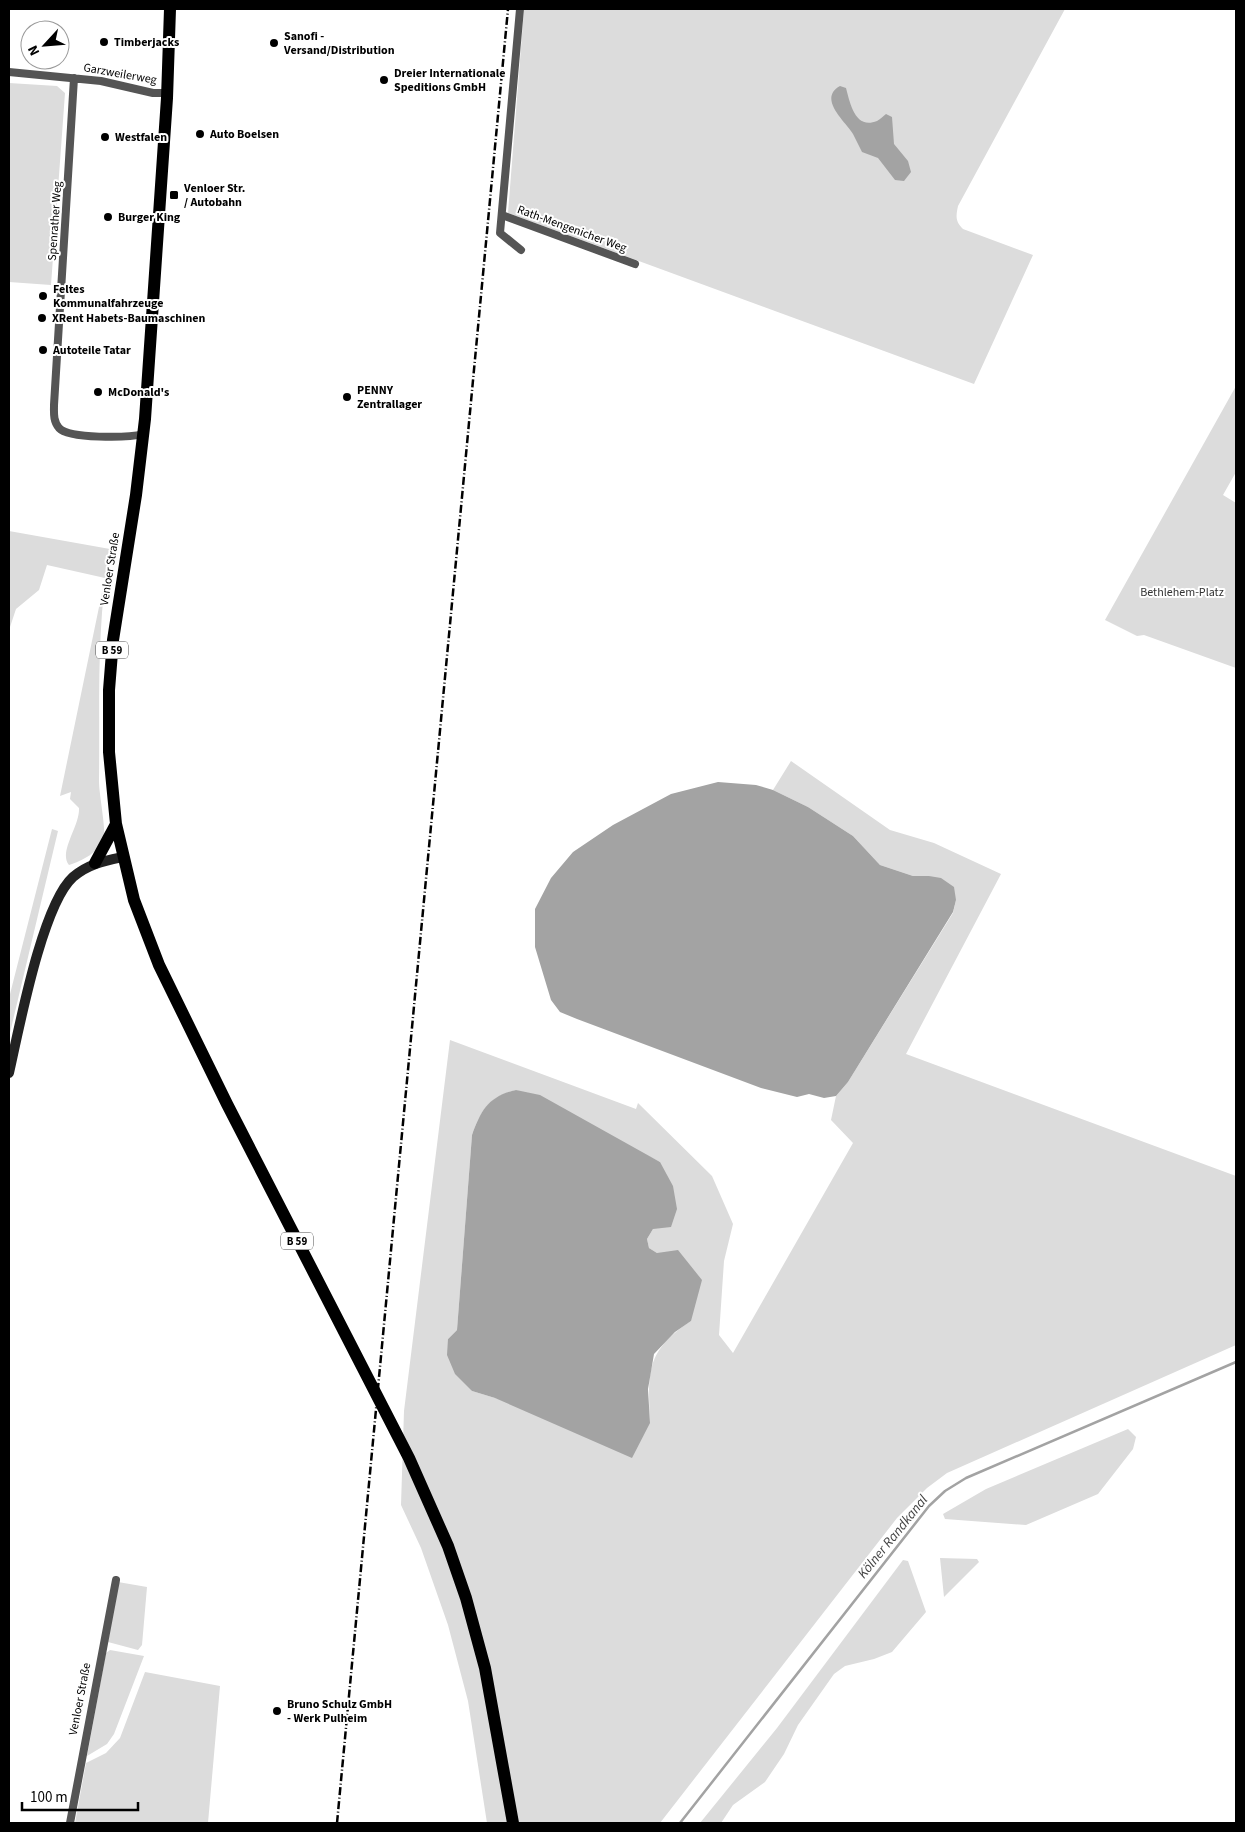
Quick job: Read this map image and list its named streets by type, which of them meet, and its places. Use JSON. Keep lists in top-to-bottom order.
{
  "streets": {
    "main road": ["Venloer Straße", "B 59"],
    "street": ["Garzweilerweg", "Spenrather Weg", "Rath-Mengenicher Weg"]
  },
  "crossings": [
    ["Garzweilerweg", "Spenrather Weg"],
    ["Garzweilerweg", "Venloer Straße"],
    ["Spenrather Weg", "Venloer Straße"],
    ["Venloer Straße", "B 59"]
  ],
  "water": ["Kölner Randkanal"],
  "parks": ["Bethlehem-Platz"],
  "places": {
    "other": [
      "Timberjacks",
      "Sanofi - Versand/Distribution",
      "Dreier Internationale Speditions GmbH",
      "Auto Boelsen",
      "Westfalen",
      "Burger King",
      "Feltes Kommunalfahrzeuge",
      "XRent Habets-Baumaschinen",
      "Autoteile Tatar",
      "McDonald's",
      "PENNY Zentrallager",
      "Bruno Schulz GmbH - Werk Pulheim"
    ],
    "transit": ["Venloer Str. / Autobahn"]
  },
  "scale_bar": "100 m",
  "north": "bottom left"
}
